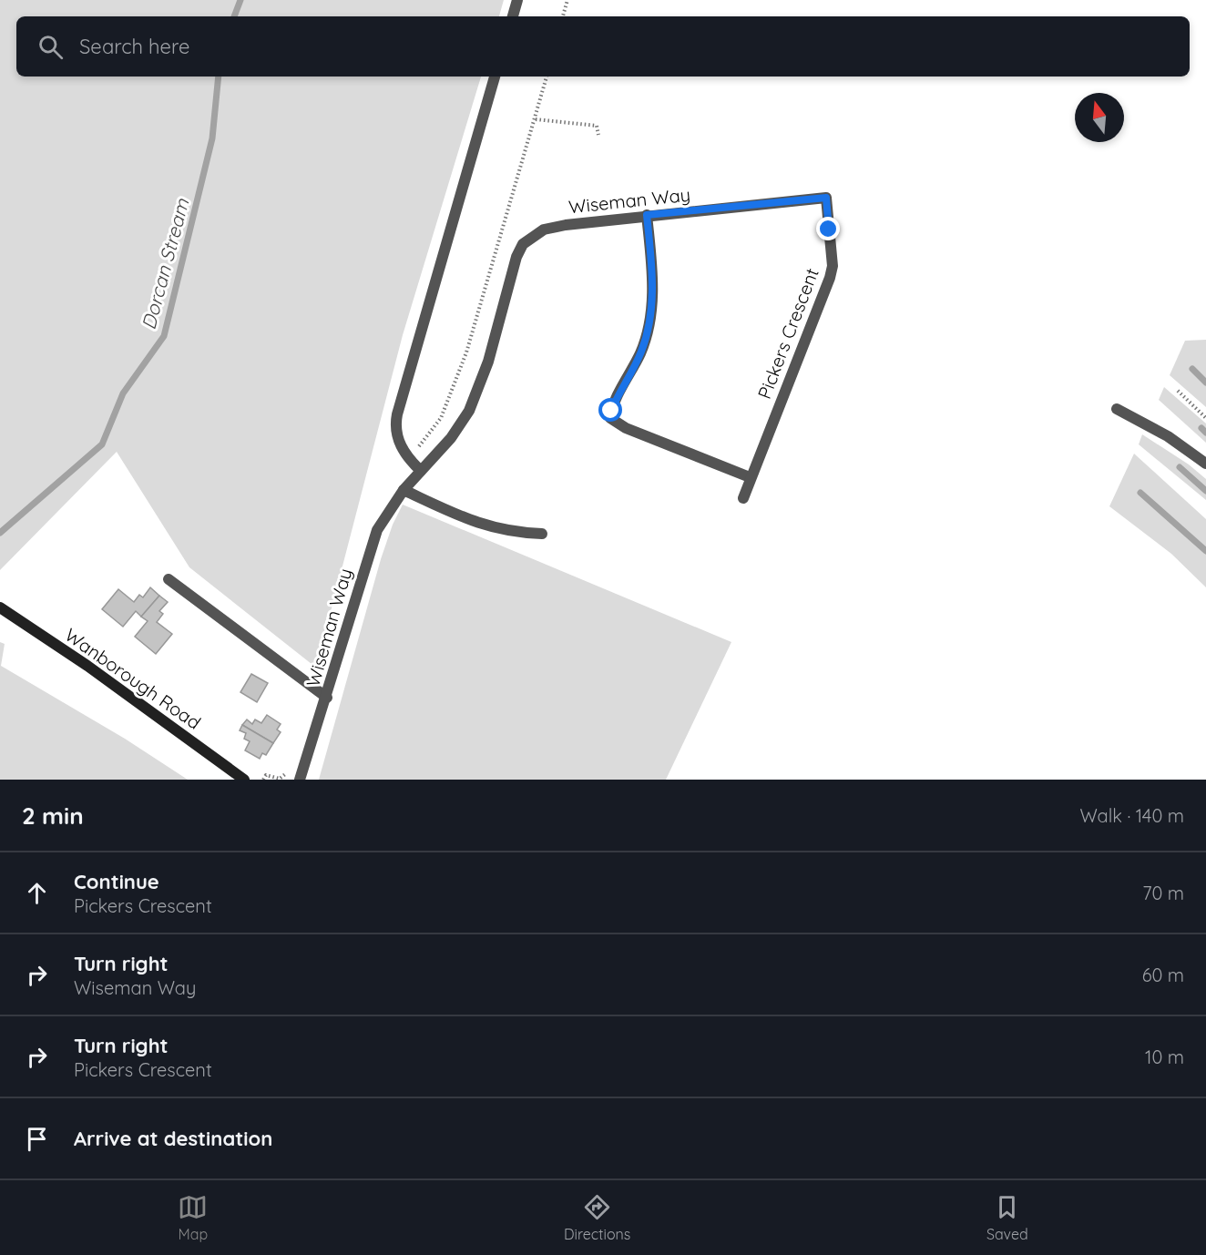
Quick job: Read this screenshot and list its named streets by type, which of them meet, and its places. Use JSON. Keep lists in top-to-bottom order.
{
  "streets": {
    "street": ["Wiseman Way", "Pickers Crescent", "Wanborough Road"]
  },
  "crossings": [
    ["Wiseman Way", "Pickers Crescent"]
  ],
  "water": ["Dorcan Stream"],
  "north": "top",
  "page": {
    "search": "Search here",
    "heading": ["2 min", "Walk · 140 m"],
    "list": [
      ["Continue", "Pickers Crescent", "70 m"],
      ["Turn right", "Wiseman Way", "60 m"],
      ["Turn right", "Pickers Crescent", "10 m"],
      "Arrive at destination"
    ],
    "nav": ["Map", "Directions", "Saved"]
  }
}
